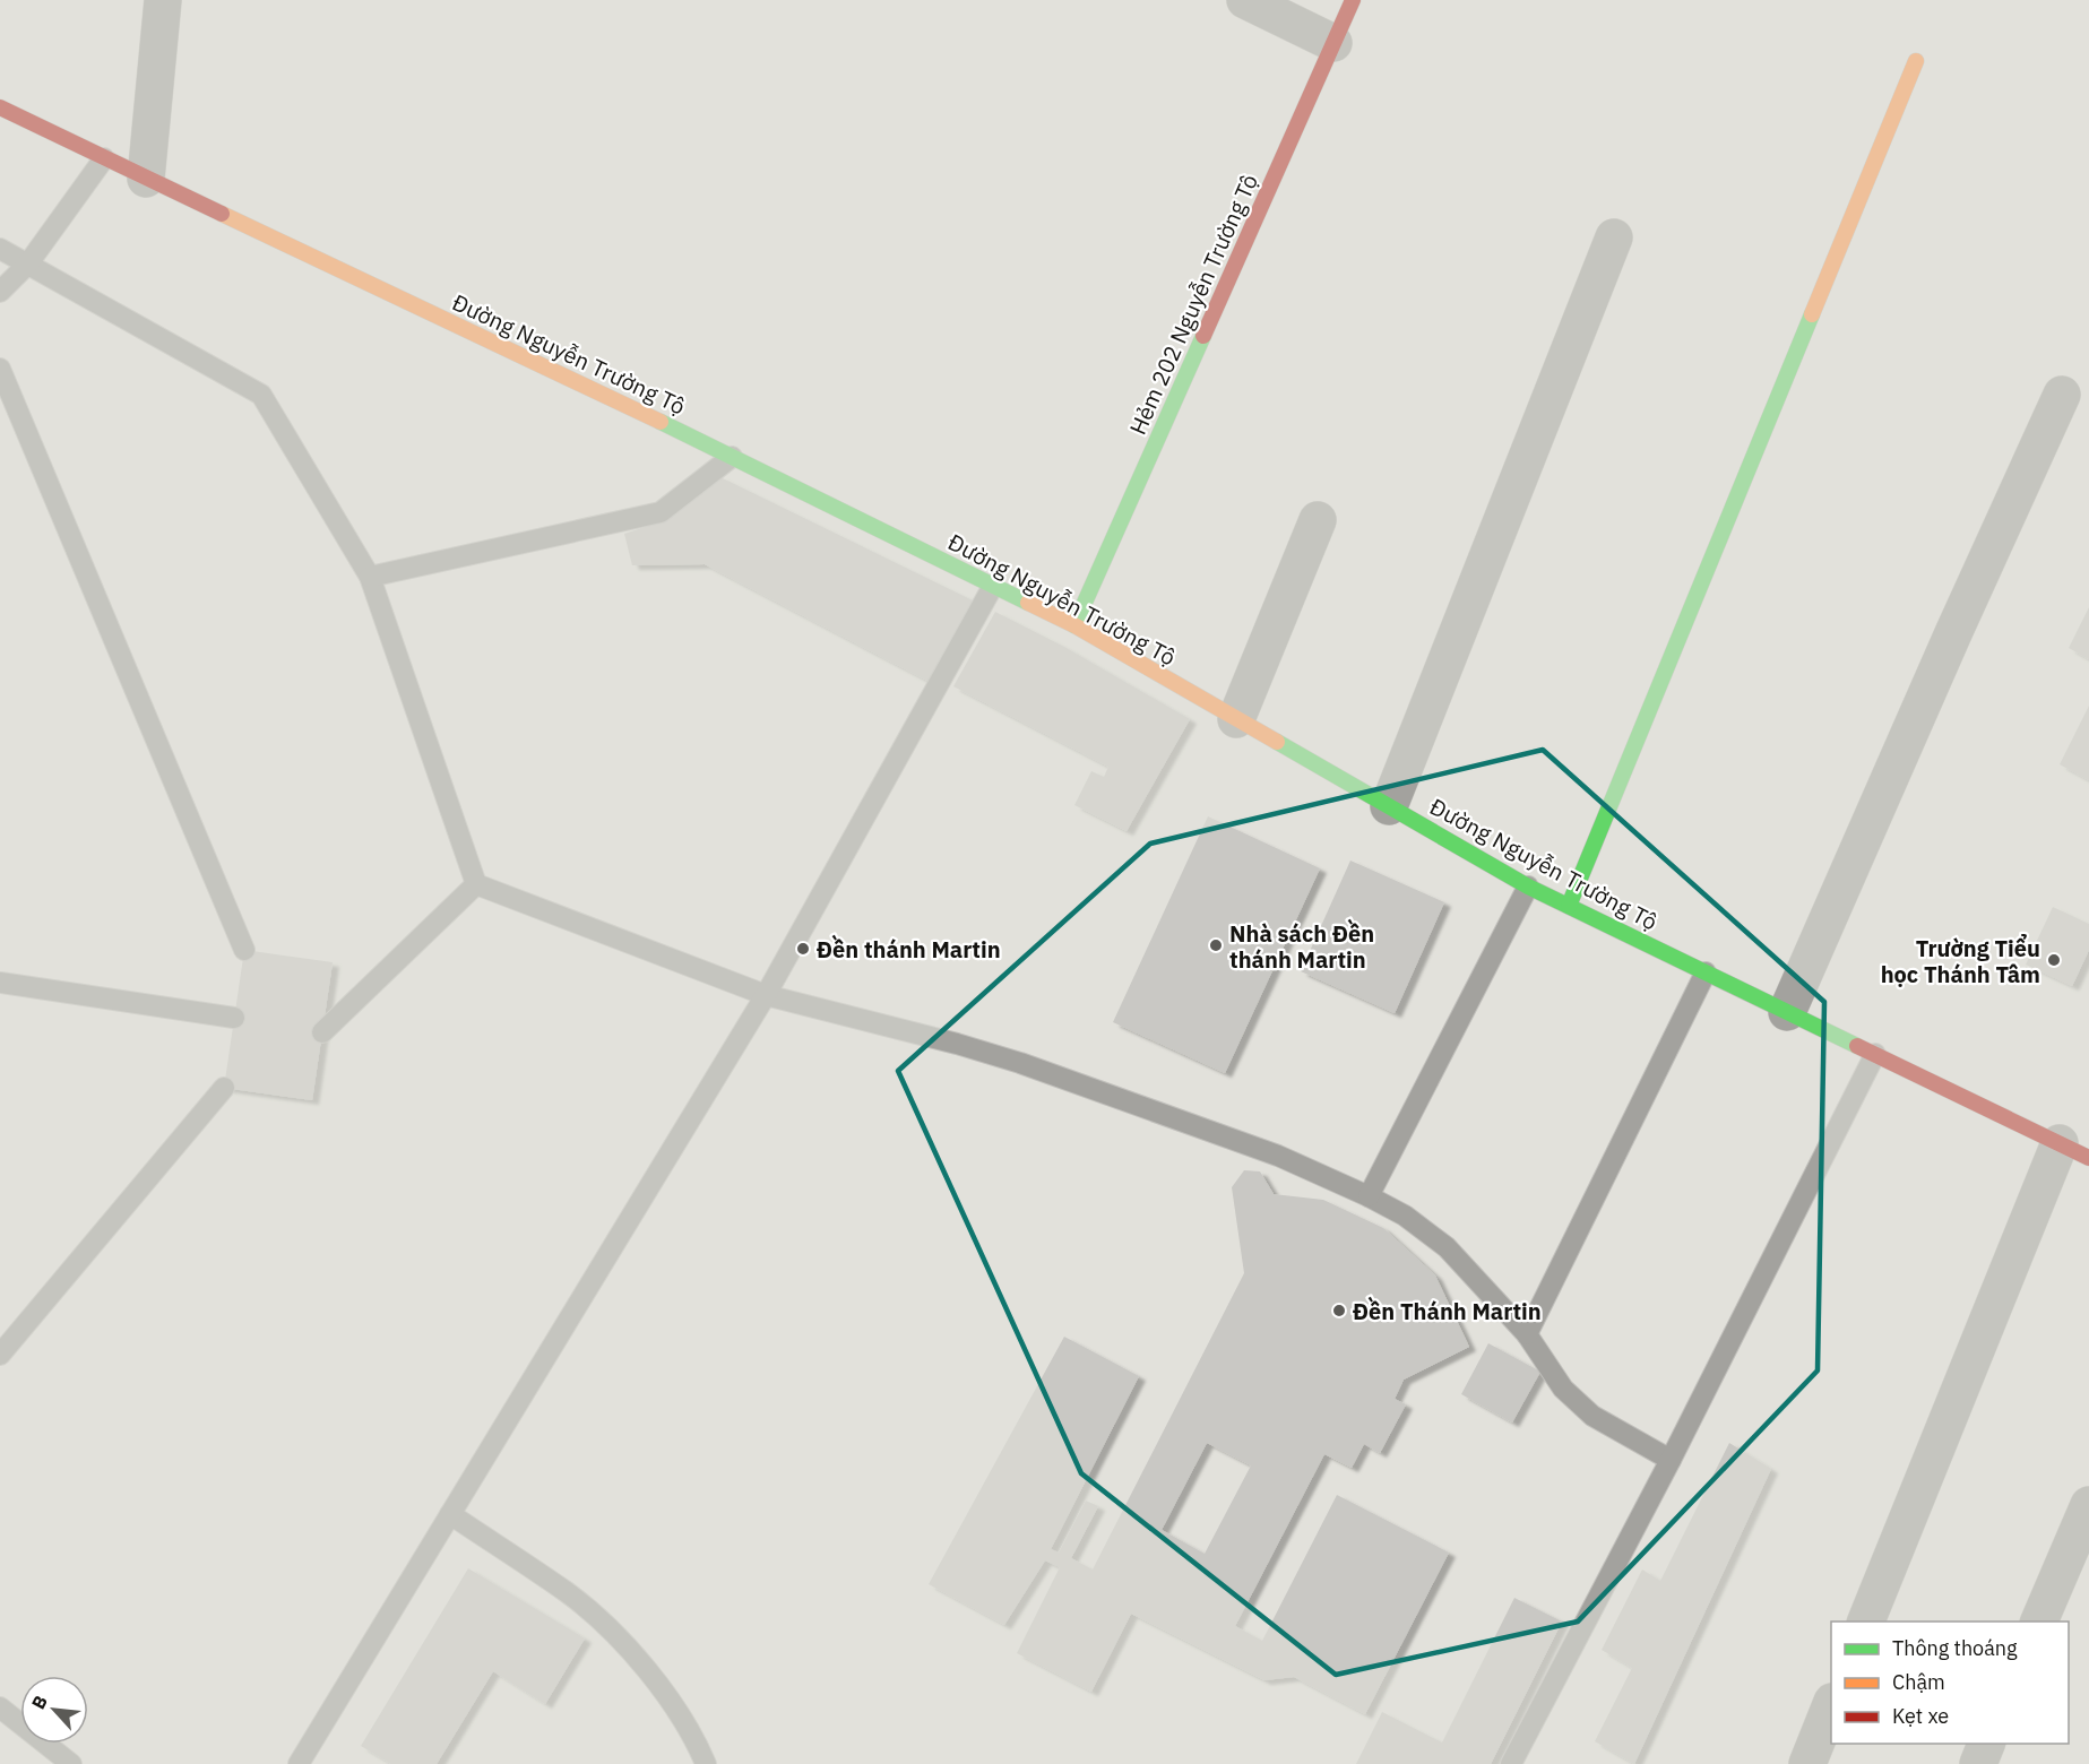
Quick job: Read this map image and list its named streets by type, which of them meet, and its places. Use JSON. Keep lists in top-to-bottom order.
{
  "streets": {
    "main road": ["Hẻm 202 Nguyễn Trường Tộ", "Đường Nguyễn Trường Tộ"]
  },
  "crossings": [
    ["Hẻm 202 Nguyễn Trường Tộ", "Đường Nguyễn Trường Tộ"]
  ],
  "places": [
    "Nhà sách Đền thánh Martin",
    "Đền thánh Martin",
    "Trường Tiểu học Thánh Tâm",
    "Đền Thánh Martin"
  ],
  "legend": ["Thông thoáng", "Chậm", "Kẹt xe"],
  "north": "top left"
}
